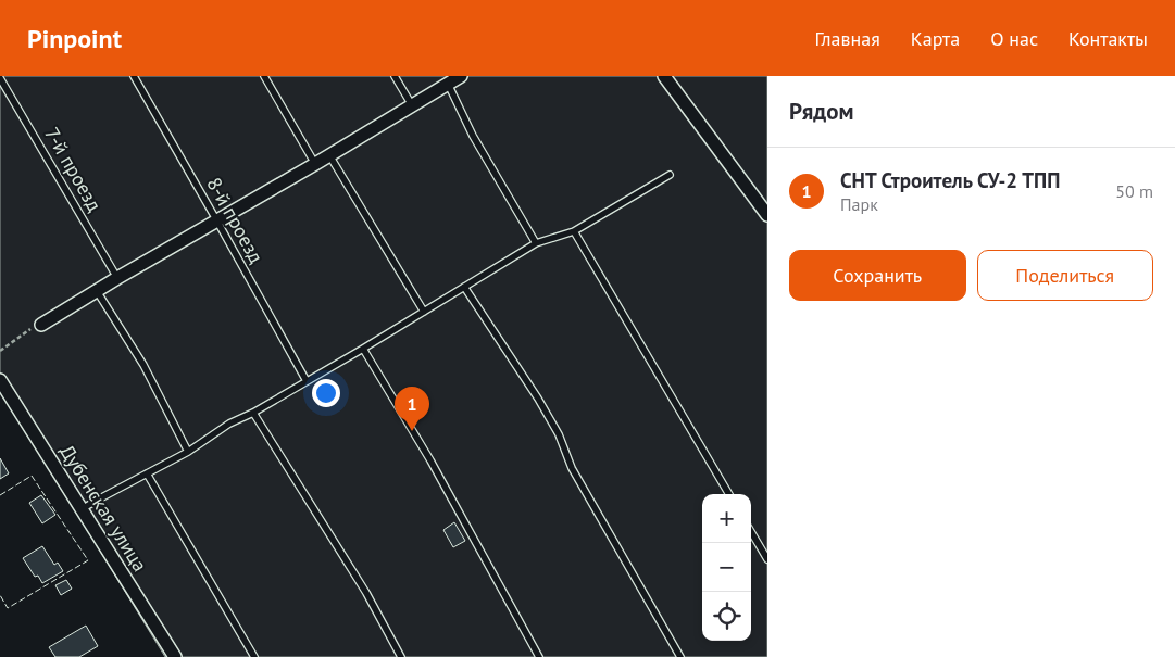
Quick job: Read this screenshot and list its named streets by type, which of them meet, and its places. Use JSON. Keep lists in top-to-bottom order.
{
  "streets": {
    "street": ["Дубенская улица"],
    "lane": ["7-й проезд", "8-й проезд"]
  },
  "page": {
    "header": "Pinpoint",
    "nav": [
      "Главная",
      "Карта",
      "О нас",
      "Контакты"
    ],
    "heading": "Рядом",
    "list": [
      {
        "mark": "1",
        "name": "СНТ Строитель СУ-2 ТПП",
        "note": "Парк",
        "value": "50 m"
      }
    ],
    "buttons": ["Сохранить", "Поделиться"],
    "pins": "1",
    "map_buttons": ["+", "−"]
  }
}
